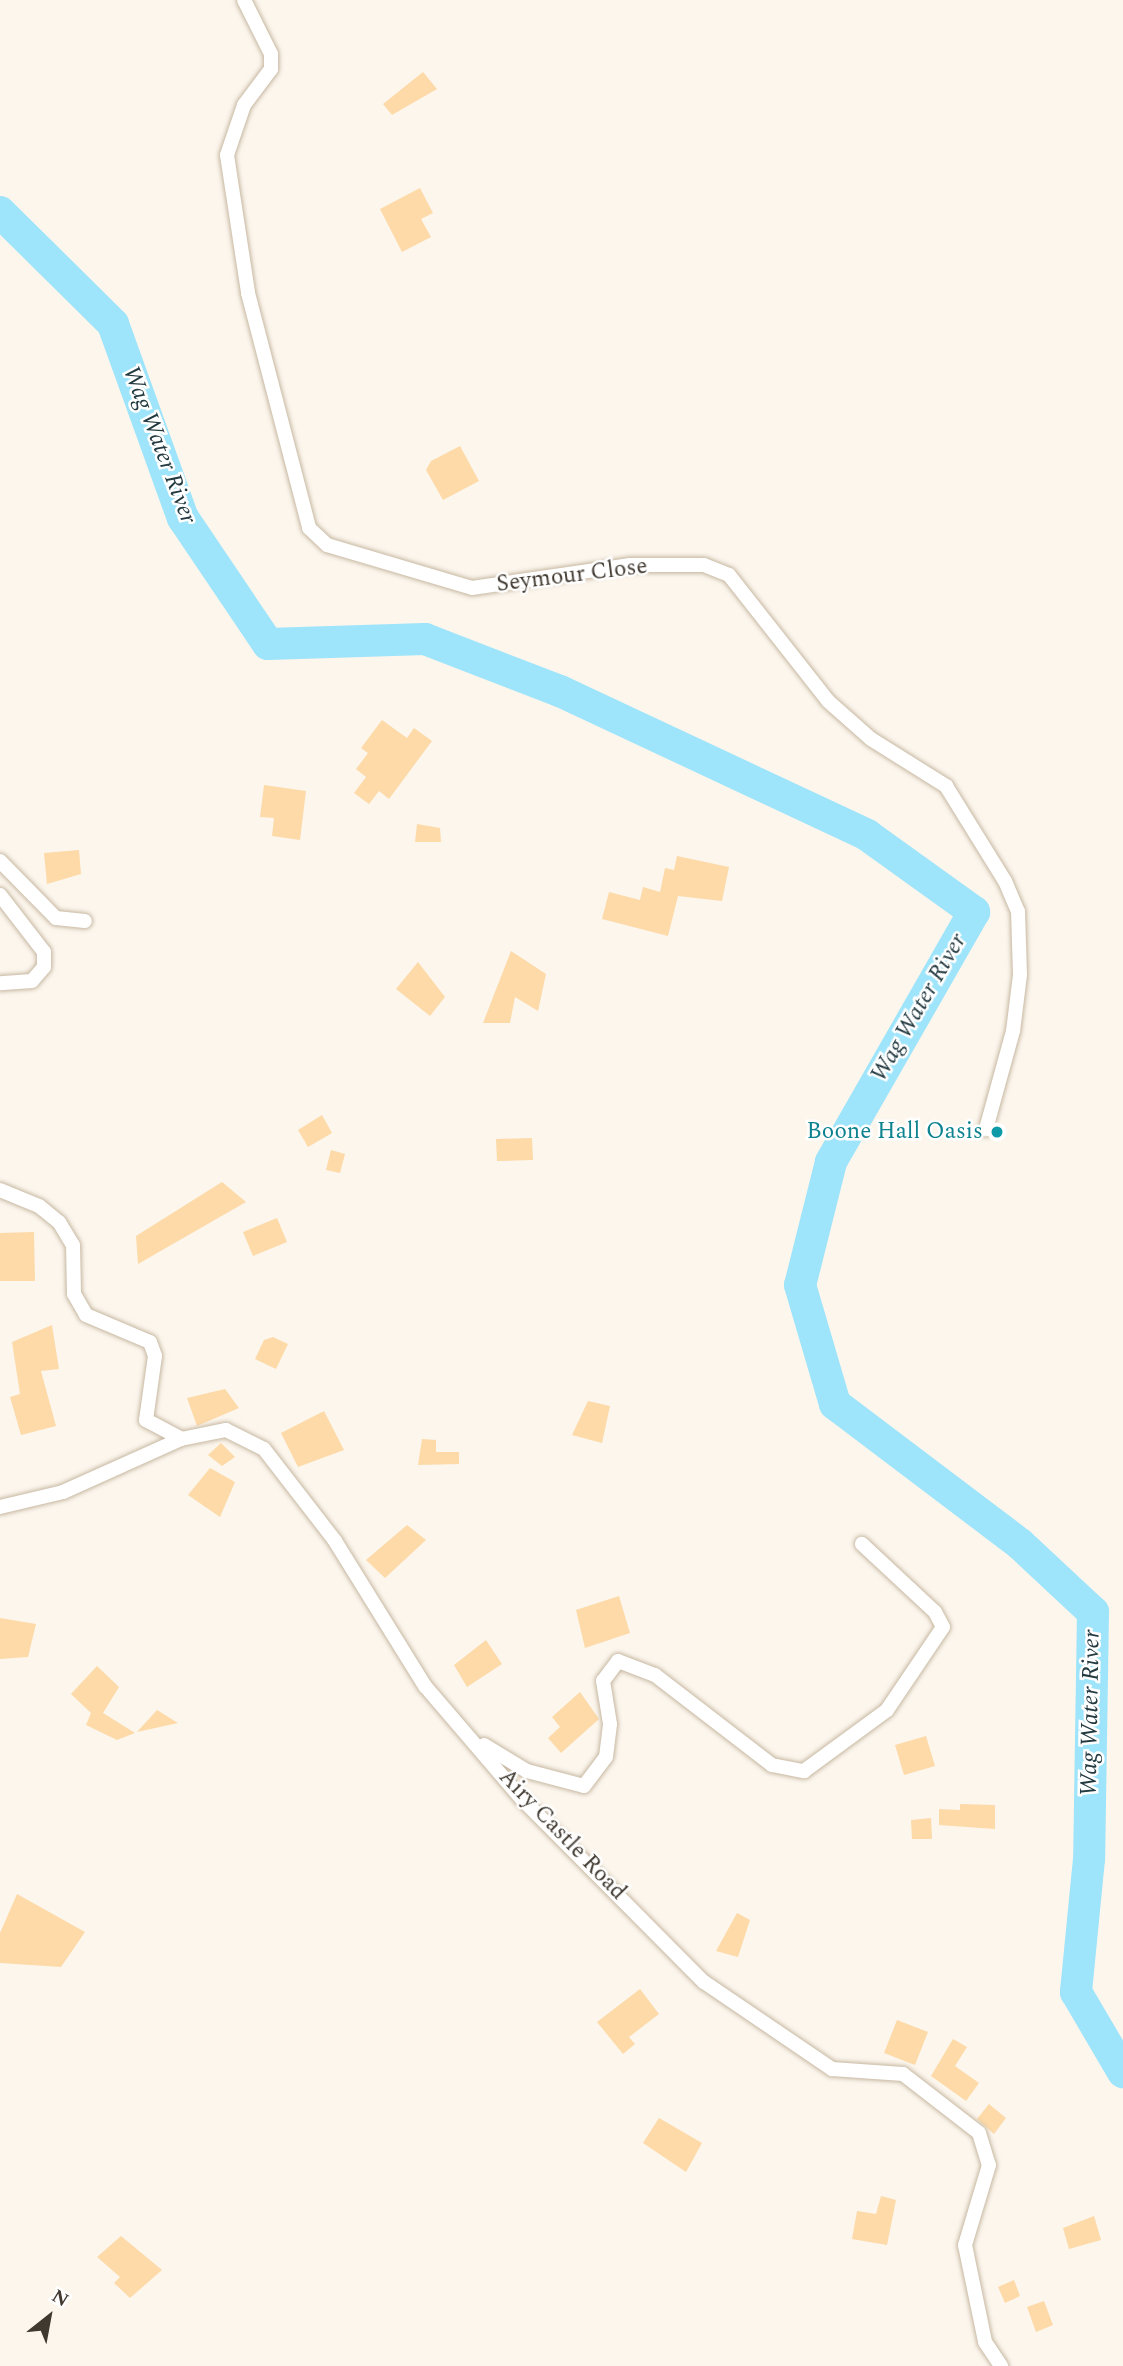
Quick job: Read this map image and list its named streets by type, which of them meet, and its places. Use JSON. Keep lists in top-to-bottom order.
{
  "streets": {
    "street": ["Seymour Close", "Airy Castle Road"]
  },
  "water": ["Wag Water River"],
  "places": ["Boone Hall Oasis"],
  "north": "top right"
}
